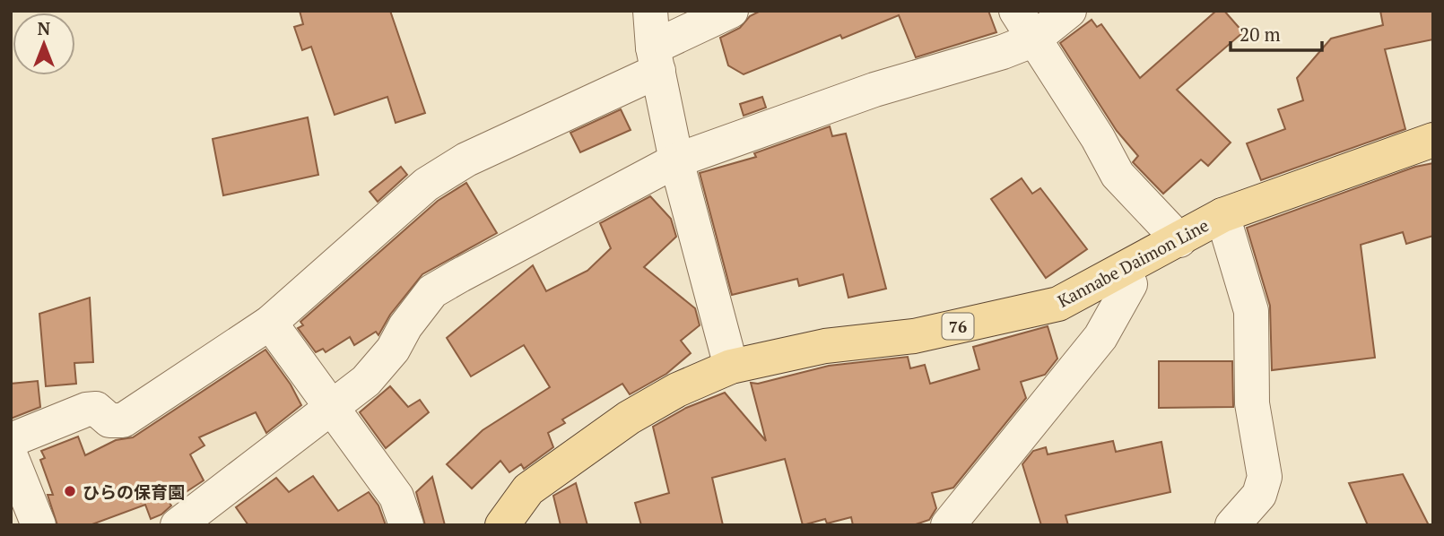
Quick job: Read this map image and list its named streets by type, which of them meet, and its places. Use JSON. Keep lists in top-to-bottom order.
{
  "streets": {
    "main road": ["Kannabe Daimon Line", "76"]
  },
  "places": ["ひらの保育園"],
  "scale_bar": "20 m",
  "north": "top"
}
